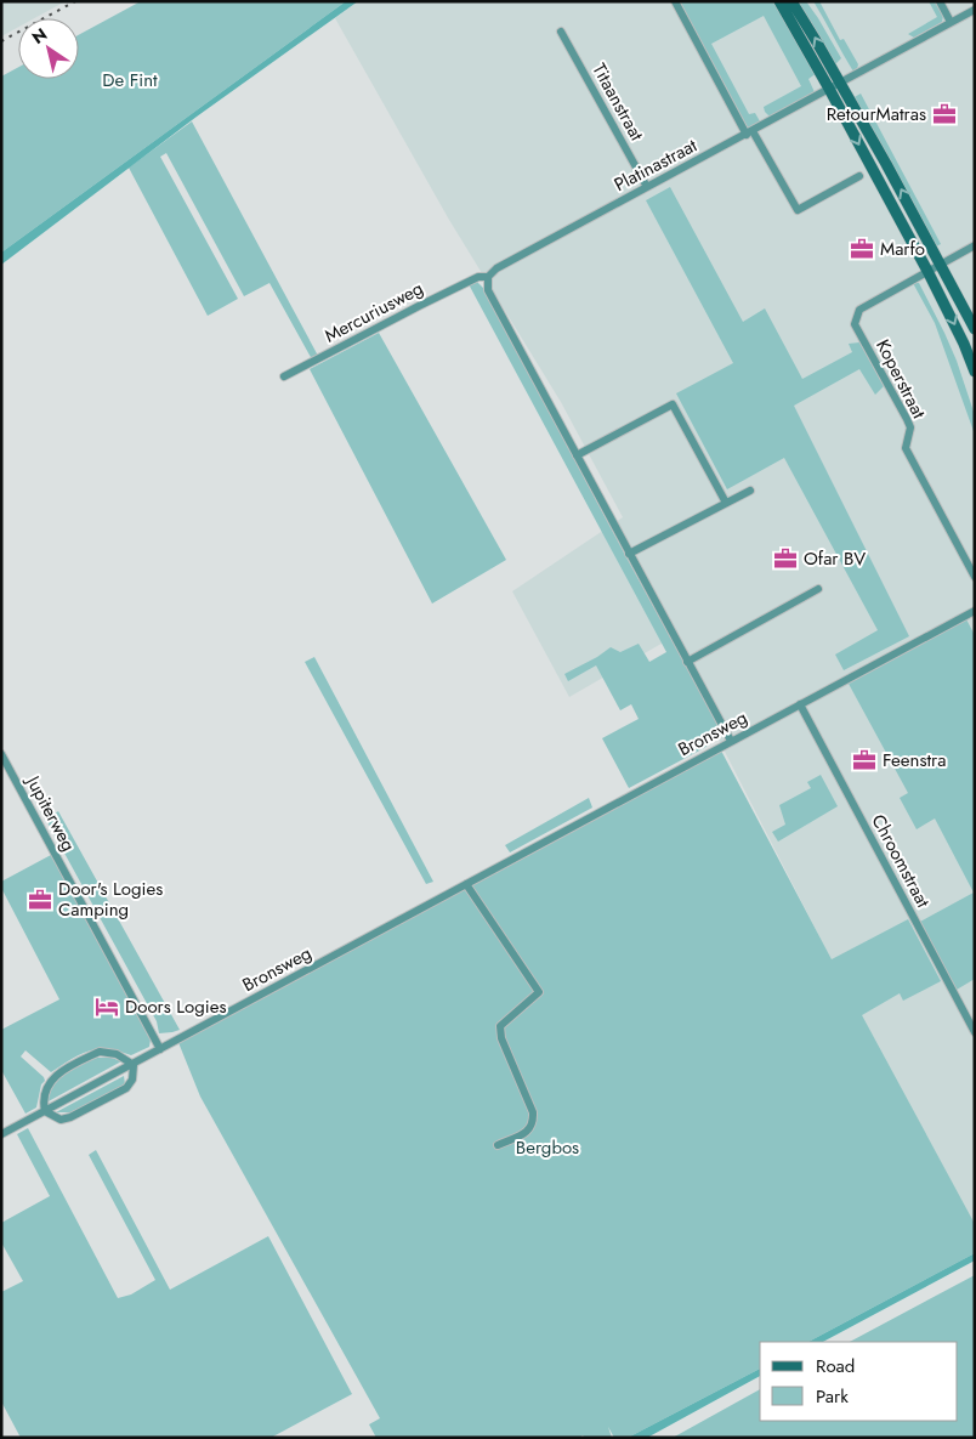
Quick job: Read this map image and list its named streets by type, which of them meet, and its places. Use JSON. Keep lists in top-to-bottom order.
{
  "streets": {
    "street": [
      "Titaanstraat",
      "Platinastraat",
      "Mercuriusweg",
      "Koperstraat",
      "Bronsweg",
      "Jupiterweg",
      "Chroomstraat"
    ]
  },
  "crossings": [
    ["Titaanstraat", "Platinastraat"],
    ["Platinastraat", "Mercuriusweg"],
    ["Bronsweg", "Jupiterweg"],
    ["Bronsweg", "Chroomstraat"]
  ],
  "parks": ["De Fint", "Bergbos"],
  "places": {
    "office": [
      "RetourMatras",
      "Marfo",
      "Ofar BV",
      "Feenstra",
      "Door's Logies Camping"
    ],
    "hotel": ["Doors Logies"]
  },
  "legend": ["Road", "Park"],
  "north": "top left"
}
